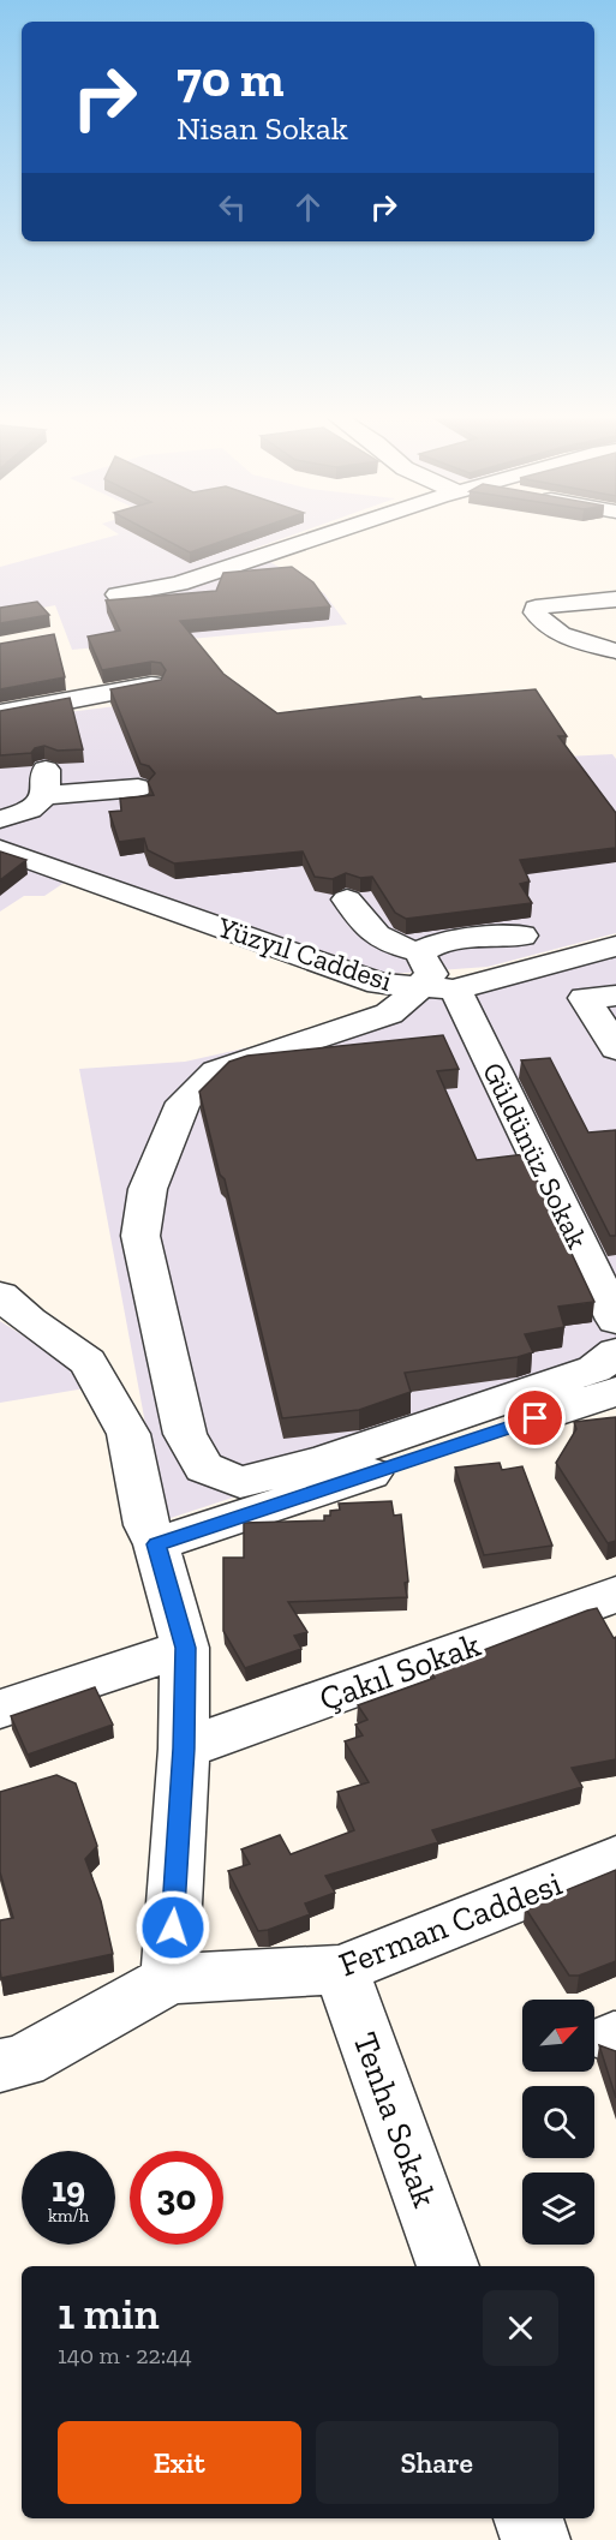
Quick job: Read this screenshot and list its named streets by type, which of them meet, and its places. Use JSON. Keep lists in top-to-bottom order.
{
  "streets": {
    "street": [
      "Yüzyıl Caddesi",
      "Güldünüz Sokak",
      "Çakıl Sokak",
      "Ferman Caddesi",
      "Tenha Sokak"
    ]
  },
  "crossings": [
    ["Yüzyıl Caddesi", "Güldünüz Sokak"],
    ["Ferman Caddesi", "Tenha Sokak"]
  ],
  "north": "top right",
  "page": {
    "turn": ["70 m", "Nisan Sokak"],
    "speed": "19 km/h",
    "limit": "30",
    "heading": ["1 min", "140 m · 22:44"],
    "buttons": ["Exit", "Share"]
  }
}
